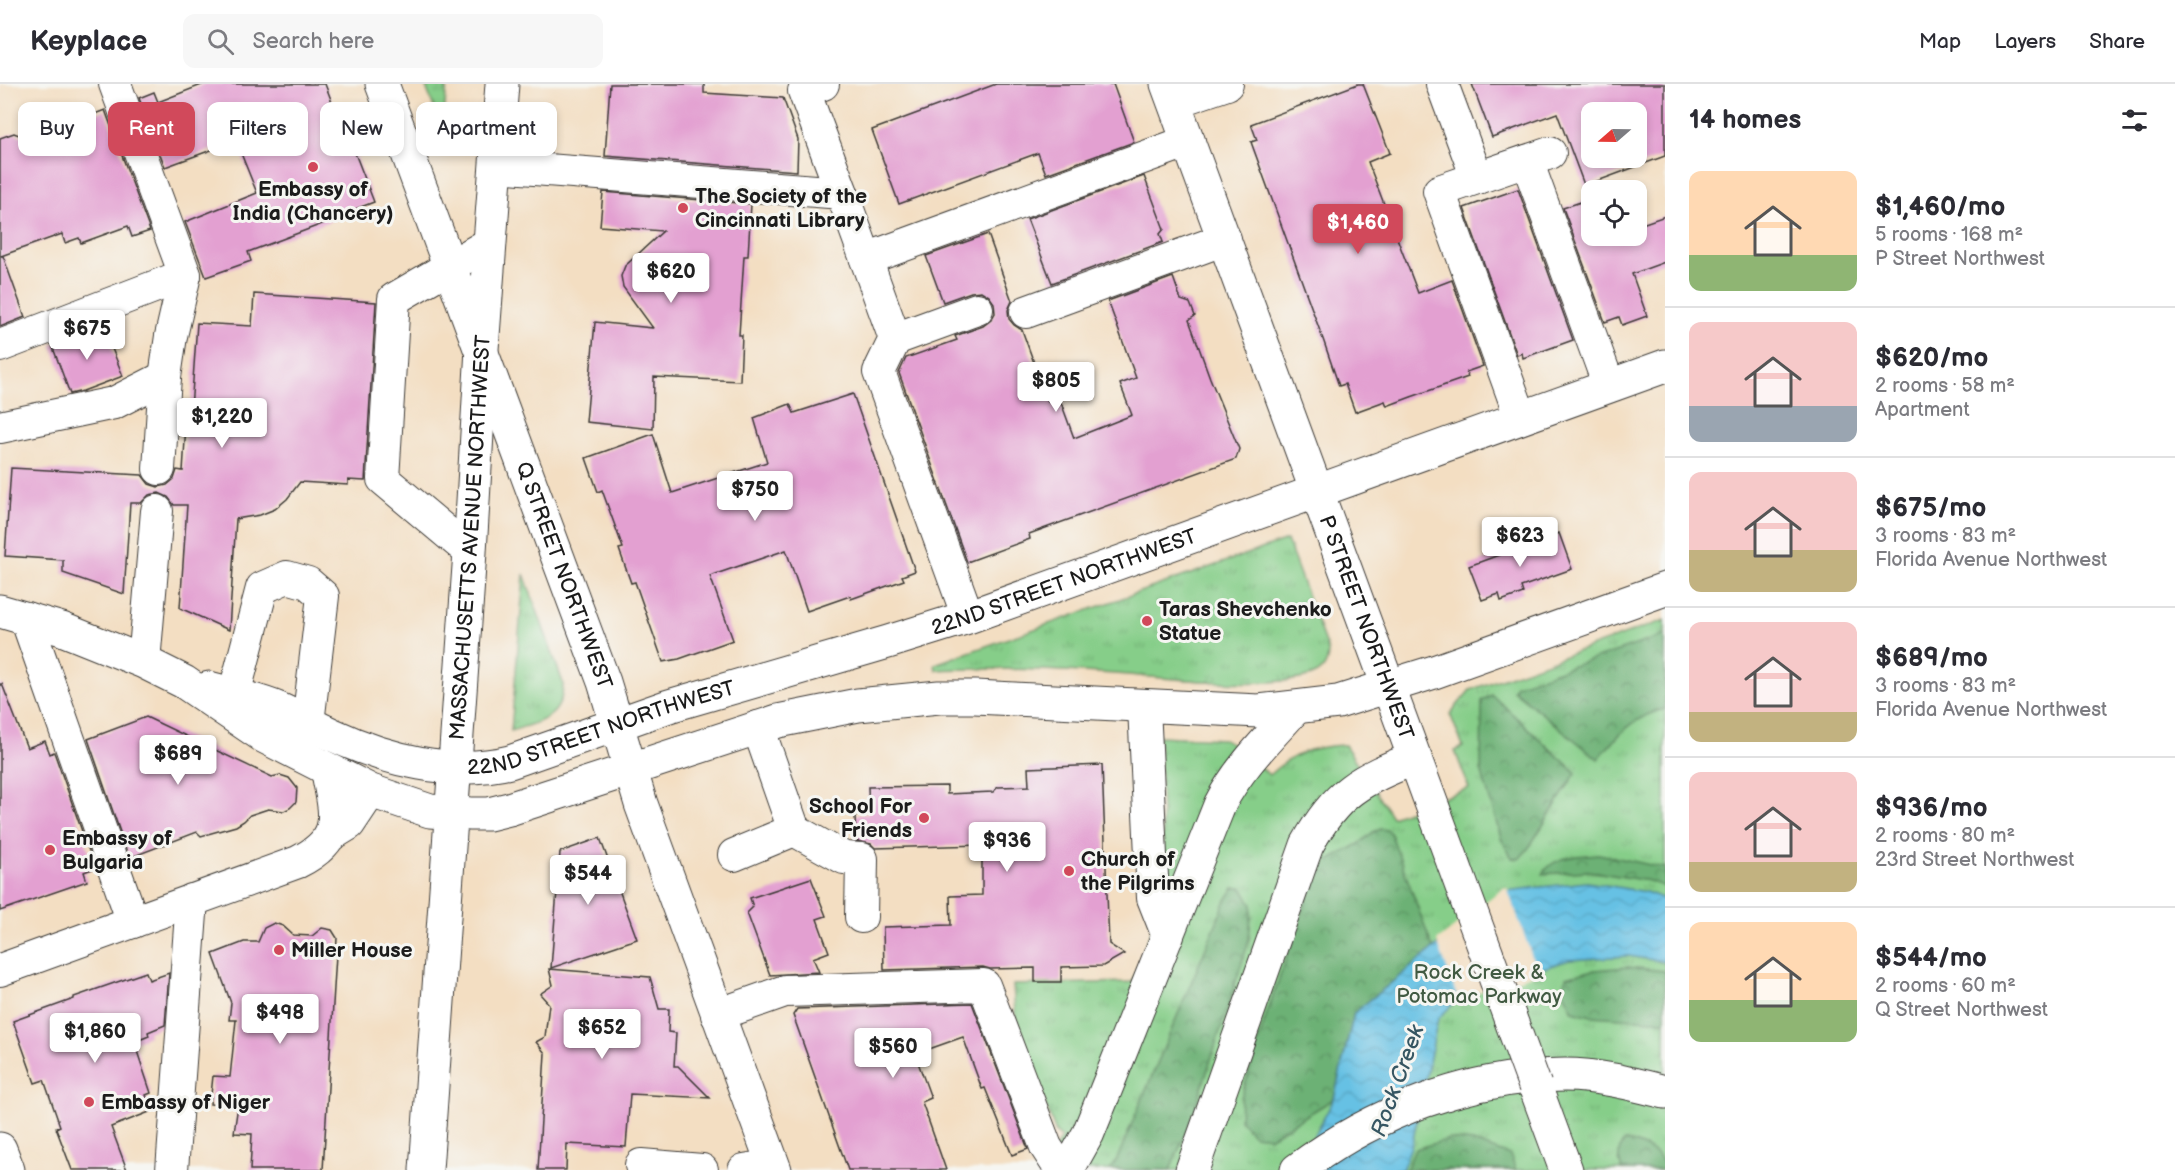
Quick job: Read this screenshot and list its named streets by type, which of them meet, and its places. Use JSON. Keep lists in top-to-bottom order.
{
  "streets": {
    "main road": [
      "MASSACHUSETTS AVENUE NORTHWEST",
      "Q STREET NORTHWEST",
      "22ND STREET NORTHWEST",
      "P STREET NORTHWEST"
    ]
  },
  "crossings": [
    ["MASSACHUSETTS AVENUE NORTHWEST", "Q STREET NORTHWEST"],
    ["MASSACHUSETTS AVENUE NORTHWEST", "22ND STREET NORTHWEST"],
    ["Q STREET NORTHWEST", "22ND STREET NORTHWEST"],
    ["22ND STREET NORTHWEST", "P STREET NORTHWEST"]
  ],
  "water": ["Rock Creek"],
  "parks": ["Rock Creek & Potomac Parkway"],
  "places": [
    "Embassy of India (Chancery)",
    "The Society of the Cincinnati Library",
    "Taras Shevchenko Statue",
    "School For Friends",
    "Embassy of Bulgaria",
    "Church of the Pilgrims",
    "Miller House",
    "Embassy of Niger"
  ],
  "north": "left",
  "page": {
    "header": "Keyplace",
    "search": "Search here",
    "nav": ["Map", "Layers", "Share"],
    "heading": "14 homes",
    "chip": [
      "Buy",
      "Rent",
      "Filters",
      "New",
      "Apartment"
    ],
    "list": [
      {
        "name": "$1,460/mo",
        "note": "5 rooms · 168 m² · P Street Northwest"
      },
      {
        "name": "$620/mo",
        "note": "2 rooms · 58 m² · Apartment"
      },
      {
        "name": "$675/mo",
        "note": "3 rooms · 83 m² · Florida Avenue Northwest"
      },
      {
        "name": "$689/mo",
        "note": "3 rooms · 83 m² · Florida Avenue Northwest"
      },
      {
        "name": "$936/mo",
        "note": "2 rooms · 80 m² · 23rd Street Northwest"
      },
      {
        "name": "$544/mo",
        "note": "2 rooms · 60 m² · Q Street Northwest"
      }
    ],
    "price": [
      "$1,460",
      "$620",
      "$675",
      "$805",
      "$1,220",
      "$750",
      "$623",
      "$689",
      "$936",
      "$544",
      "$498",
      "$652",
      "$1,860",
      "$560"
    ]
  }
}
